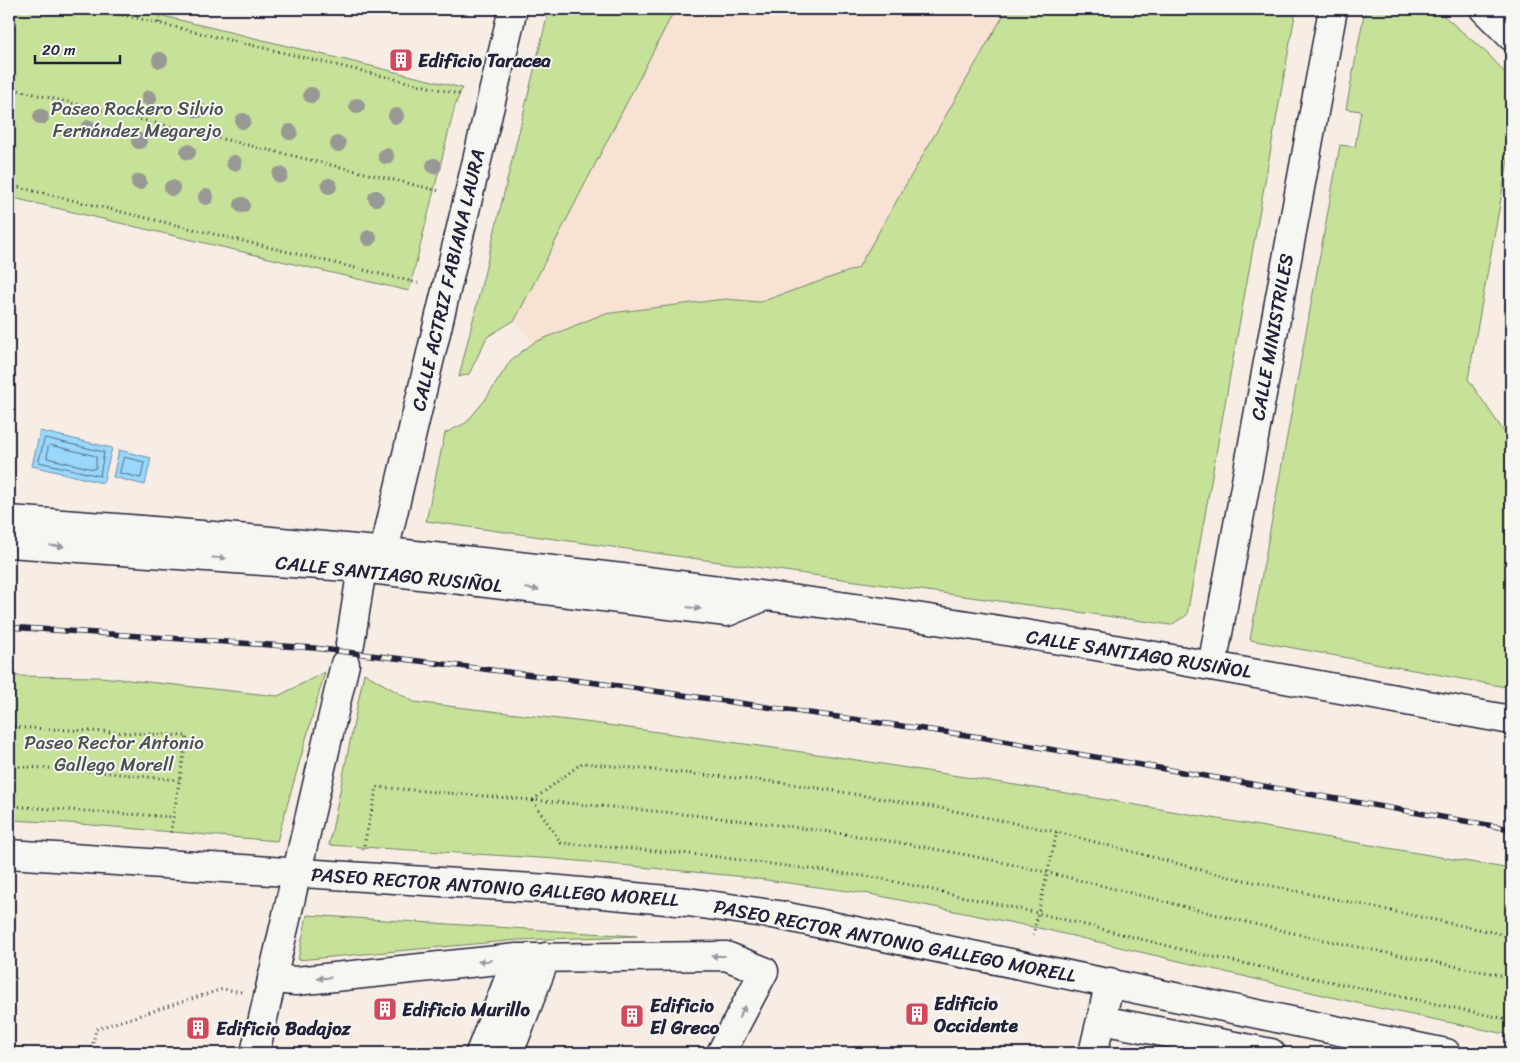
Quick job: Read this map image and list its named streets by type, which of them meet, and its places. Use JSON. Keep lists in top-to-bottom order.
{
  "streets": {
    "street": [
      "CALLE ACTRIZ FABIANA LAURA",
      "CALLE MINISTRILES",
      "CALLE SANTIAGO RUSIÑOL",
      "PASEO RECTOR ANTONIO GALLEGO MORELL"
    ]
  },
  "crossings": [
    ["CALLE ACTRIZ FABIANA LAURA", "CALLE SANTIAGO RUSIÑOL"],
    ["CALLE MINISTRILES", "CALLE SANTIAGO RUSIÑOL"]
  ],
  "parks": ["Paseo Rockero Silvio Fernández Megarejo", "Paseo Rector Antonio Gallego Morell"],
  "places": {
    "building": [
      "Edificio Taracea",
      "Edificio Murillo",
      "Edificio Occidente",
      "Edificio El Greco",
      "Edificio Badajoz"
    ]
  },
  "scale_bar": "20 m"
}
